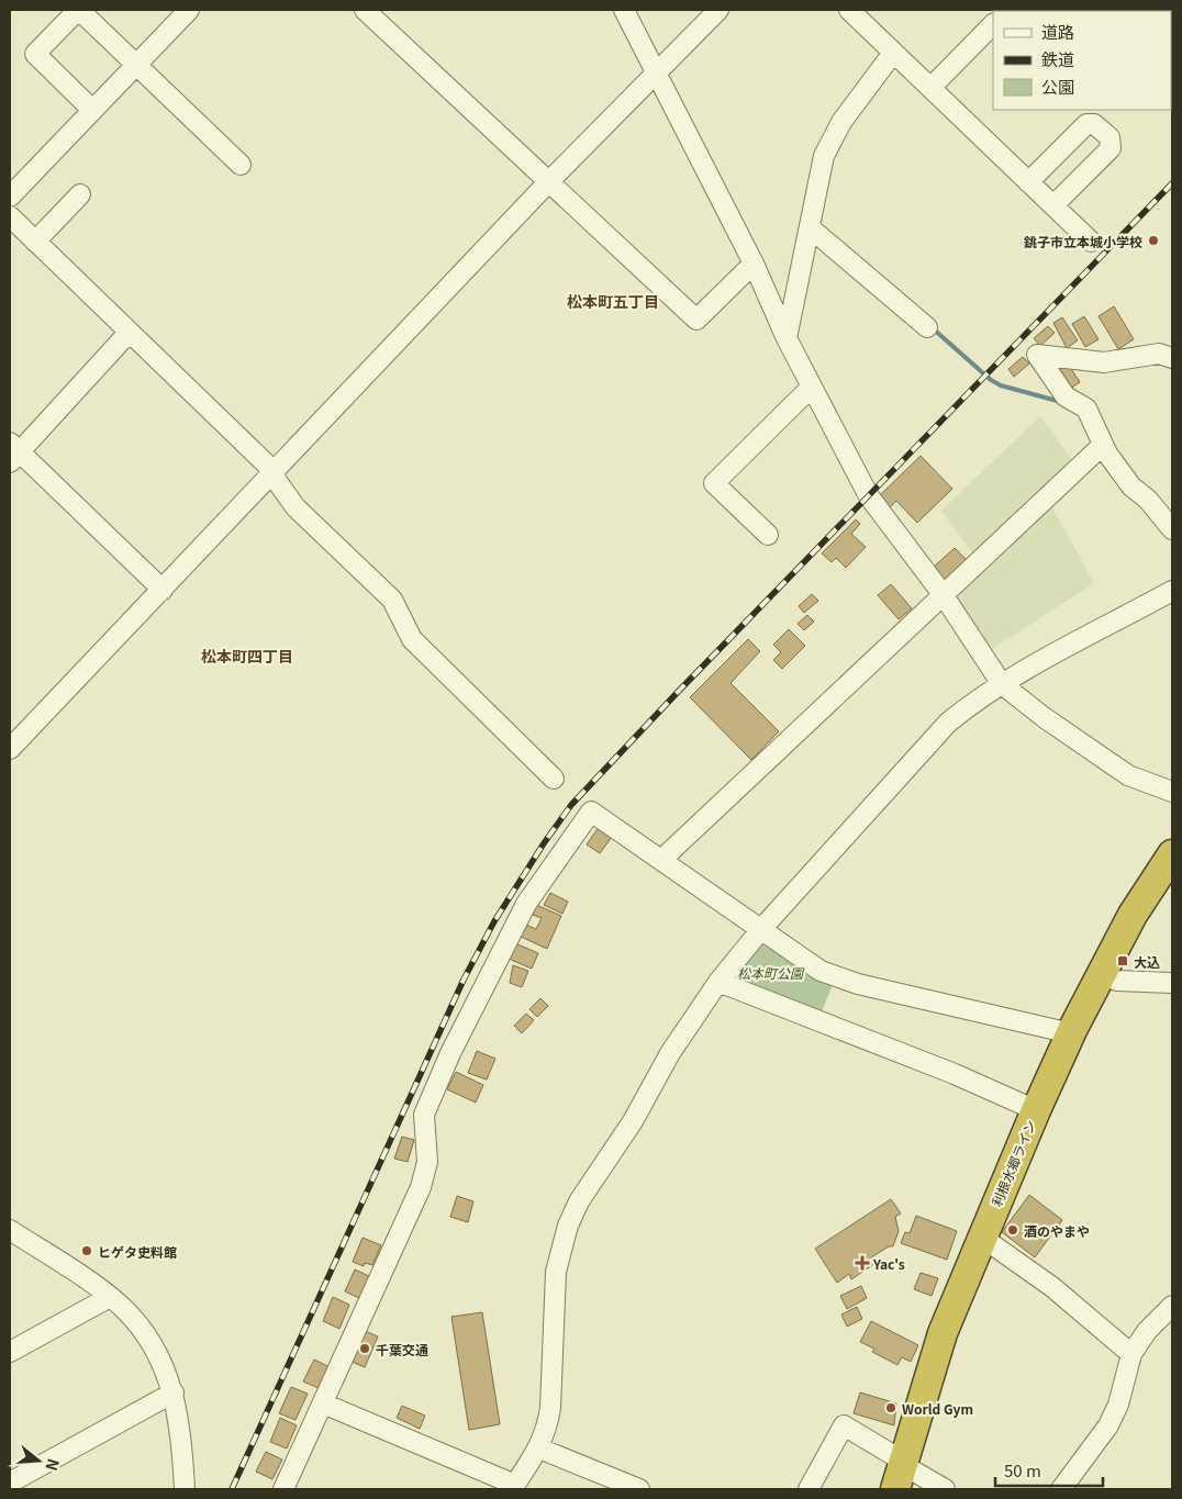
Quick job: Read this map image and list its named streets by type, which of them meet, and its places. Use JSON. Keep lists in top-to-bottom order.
{
  "streets": {
    "highway": ["利根水郷ライン"]
  },
  "districts": ["松本町五丁目", "松本町四丁目"],
  "parks": ["松本町公園"],
  "places": {
    "other": [
      "銚子市立本城小学校",
      "酒のやまや",
      "ヒゲタ史料館",
      "千葉交通",
      "World Gym"
    ],
    "transit": ["大込"],
    "health": ["Yac's"]
  },
  "legend": ["道路", "鉄道", "公園"],
  "scale_bar": "50 m",
  "north": "right"
}
